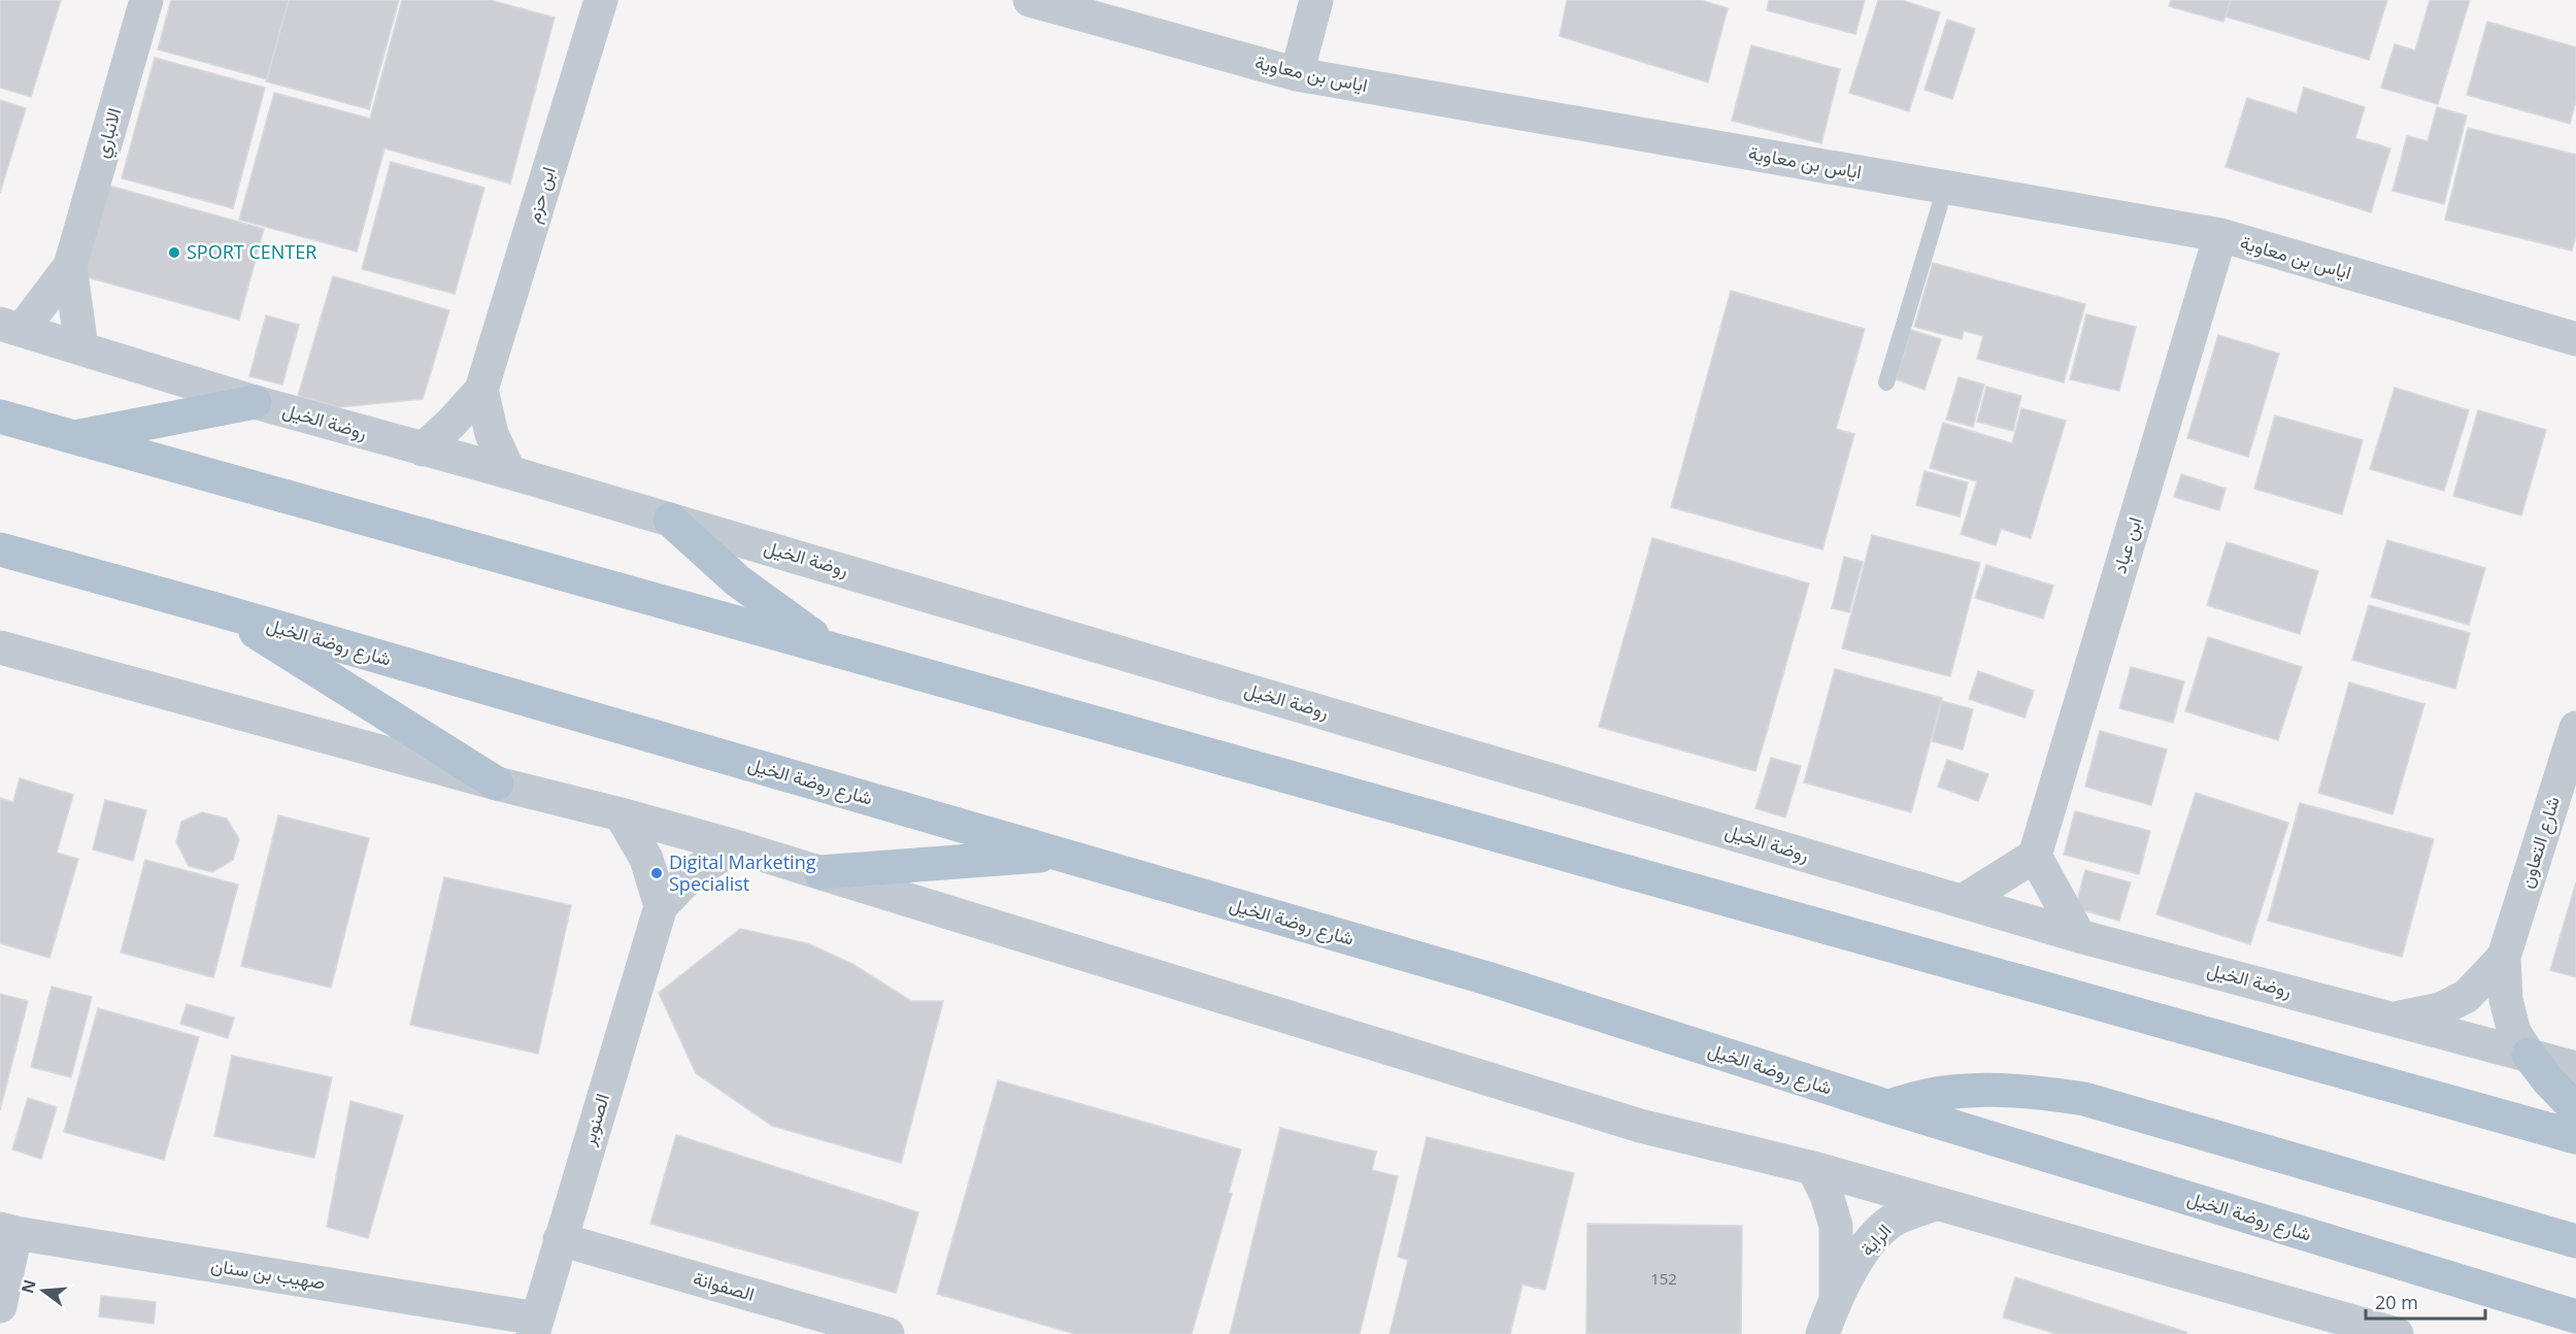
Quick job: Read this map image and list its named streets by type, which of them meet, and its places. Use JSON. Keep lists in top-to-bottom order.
{
  "streets": {
    "main road": ["شارع روضة الخيل"],
    "street": [
      "اياس بن معاوية",
      "الانباري",
      "ابن حزم",
      "روضة الخيل",
      "ابن عباد",
      "شارع التعاون",
      "الصنوبر",
      "الراية",
      "صهيب بن سنان",
      "الصفوانة"
    ]
  },
  "crossings": [
    ["اياس بن معاوية", "ابن عباد"],
    ["الانباري", "روضة الخيل"],
    ["ابن حزم", "روضة الخيل"],
    ["روضة الخيل", "شارع التعاون"],
    ["الصنوبر", "صهيب بن سنان"],
    ["الصنوبر", "الصفوانة"]
  ],
  "places": ["SPORT CENTER", "Digital Marketing Specialist"],
  "house_numbers": ["152"],
  "scale_bar": "20 m",
  "north": "left"
}
